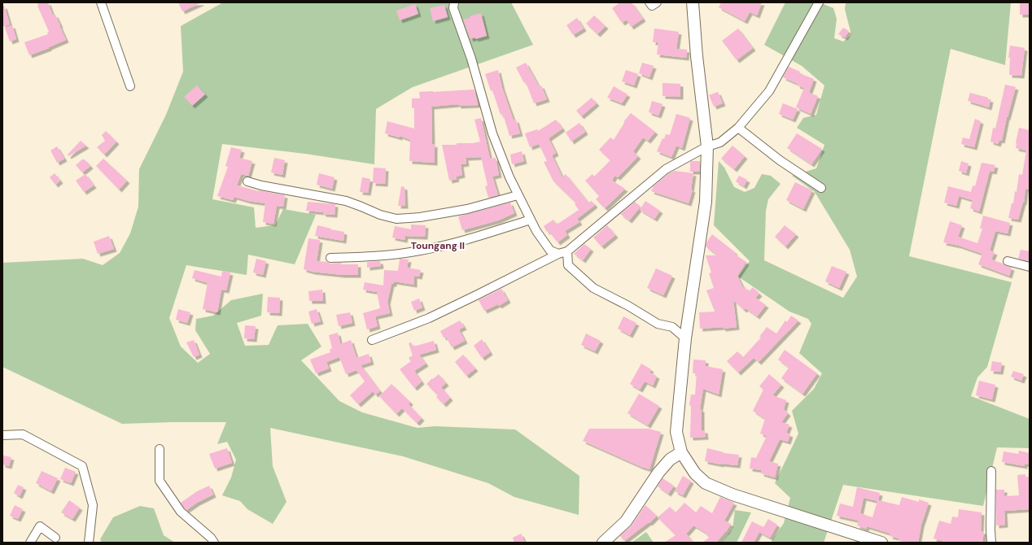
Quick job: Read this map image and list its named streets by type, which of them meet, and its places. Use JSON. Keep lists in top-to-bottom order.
{
  "districts": ["Toungang II"]
}
